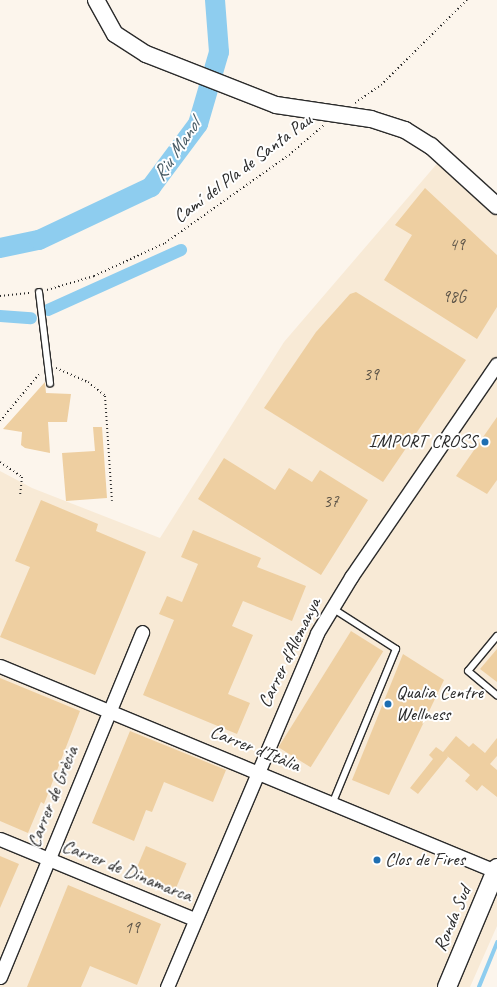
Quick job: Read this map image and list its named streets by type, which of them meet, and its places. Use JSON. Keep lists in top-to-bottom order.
{
  "streets": {
    "main road": ["Ronda Sud"],
    "street": [
      "Carrer d'Alemanya",
      "Carrer d'Itàlia",
      "Carrer de Grècia",
      "Carrer de Dinamarca"
    ],
    "path": ["Camí del Pla de Santa Pau"]
  },
  "crossings": [
    ["Carrer d'Alemanya", "Carrer d'Itàlia"],
    ["Carrer d'Alemanya", "Carrer de Dinamarca"],
    ["Carrer d'Itàlia", "Carrer de Grècia"],
    ["Carrer d'Itàlia", "Ronda Sud"],
    ["Carrer de Grècia", "Carrer de Dinamarca"]
  ],
  "water": ["Riu Manol"],
  "places": ["IMPORT CROSS", "Qualia Centre Wellness", "Clos de Fires"],
  "house_numbers": [
    "49",
    "98G",
    "39",
    "37",
    "19"
  ]
}
